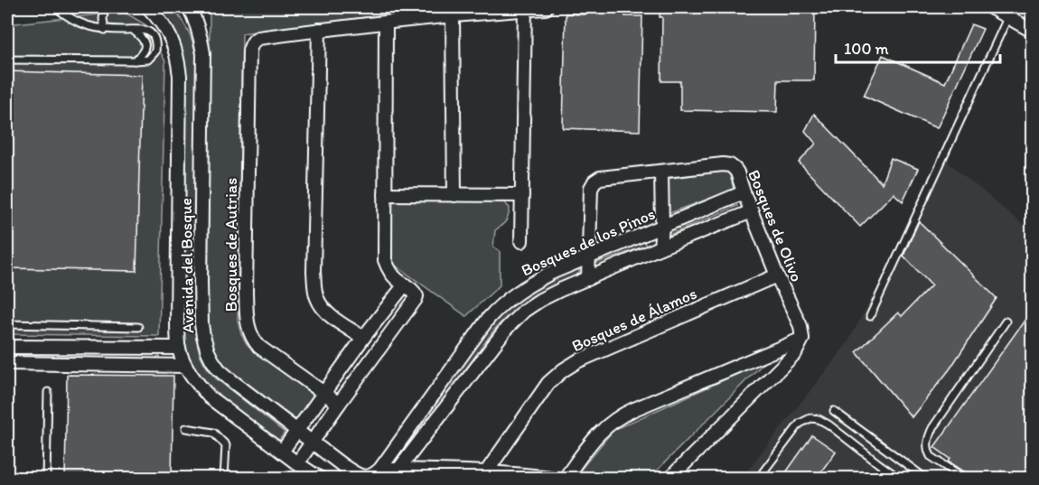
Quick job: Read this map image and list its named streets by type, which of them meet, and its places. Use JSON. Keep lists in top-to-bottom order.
{
  "streets": {
    "street": [
      "Bosques de Olivo",
      "Bosques de los Pinos",
      "Bosques de Autrias",
      "Avenida del Bosque",
      "Bosques de Álamos"
    ]
  },
  "crossings": [
    ["Bosques de Olivo", "Bosques de los Pinos"],
    ["Bosques de Olivo", "Bosques de Álamos"],
    ["Bosques de los Pinos", "Avenida del Bosque"]
  ],
  "scale_bar": "100 m"
}
